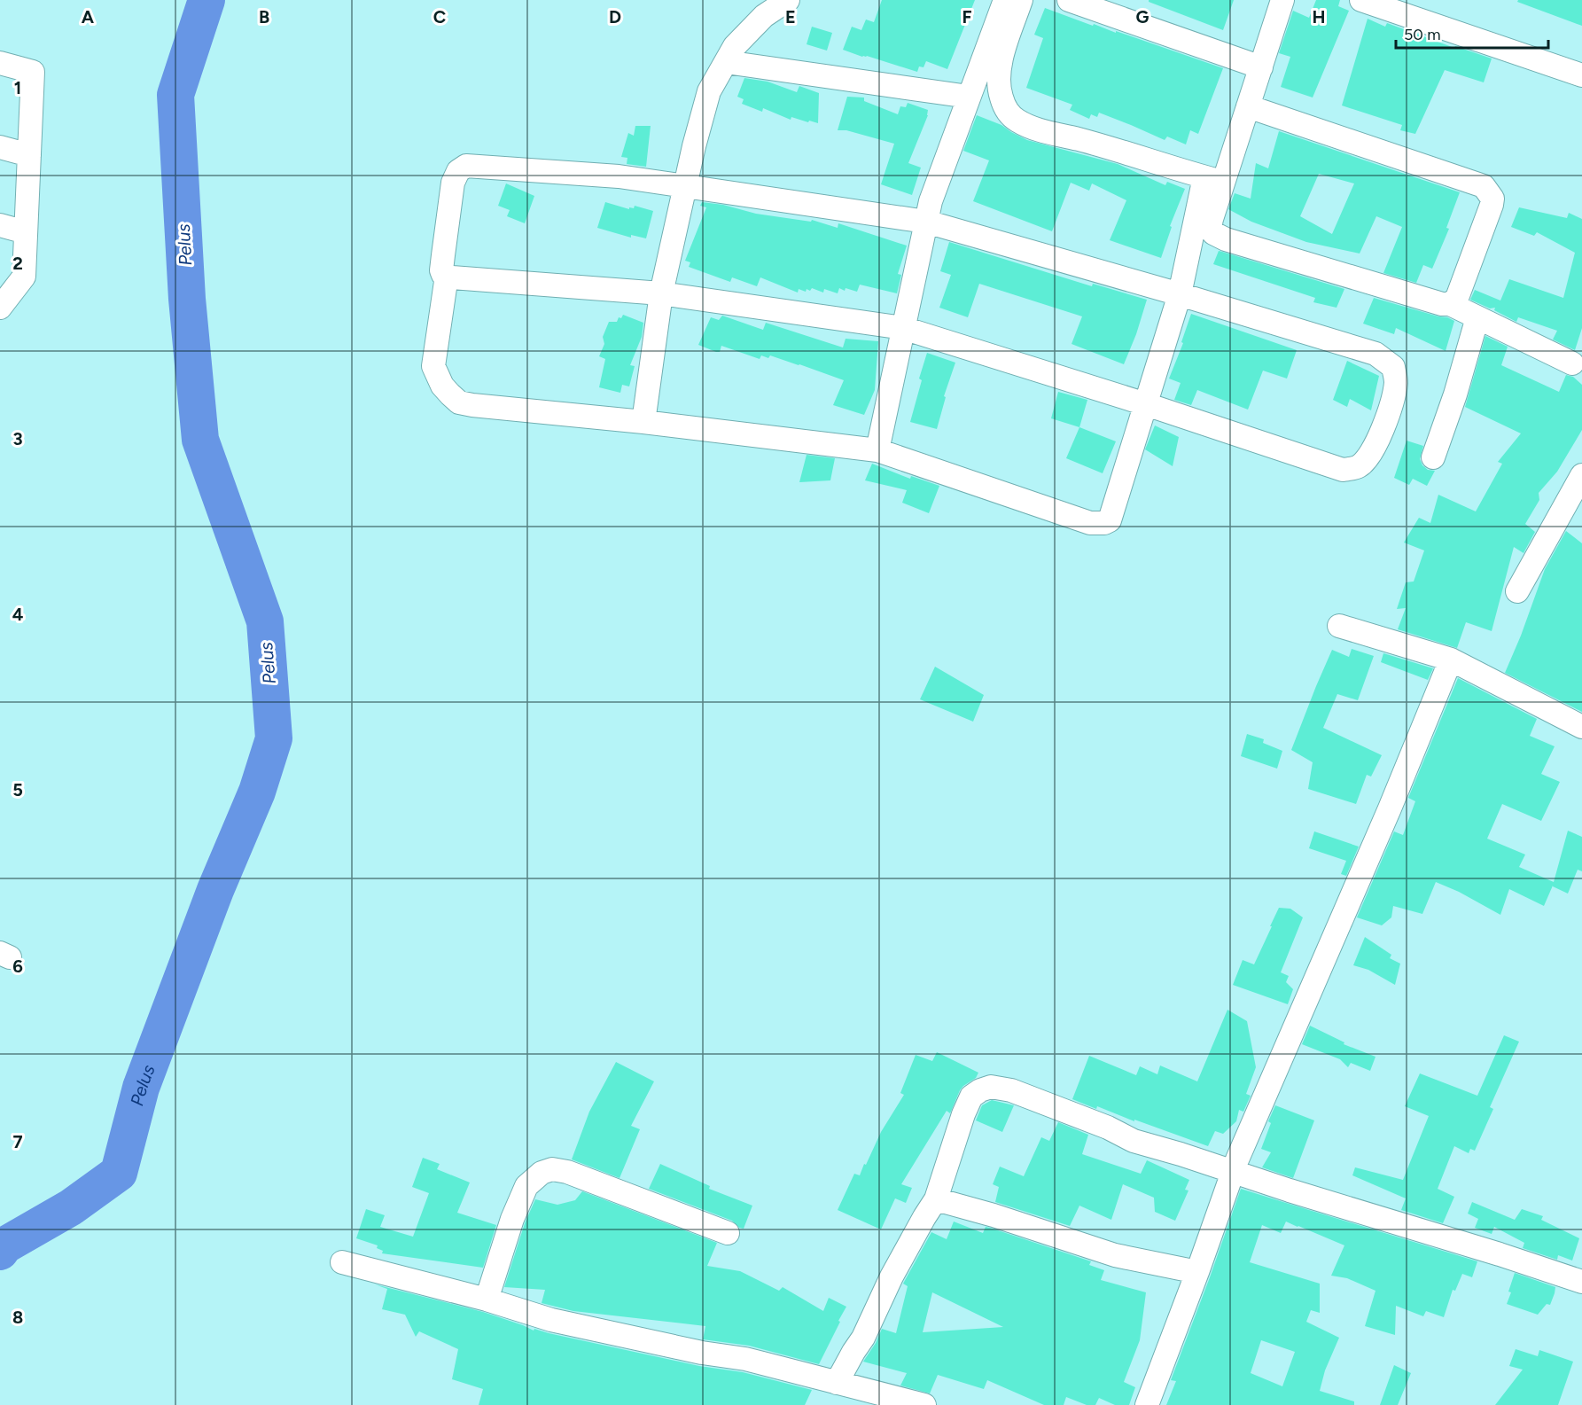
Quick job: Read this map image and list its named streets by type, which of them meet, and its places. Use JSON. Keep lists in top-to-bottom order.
{
  "water": ["Pelus"],
  "scale_bar": "50 m",
  "grid": {
    "columns": [
      "A",
      "B",
      "C",
      "D",
      "E",
      "F",
      "G",
      "H"
    ],
    "rows": [
      "1",
      "2",
      "3",
      "4",
      "5",
      "6",
      "7",
      "8"
    ]
  }
}
